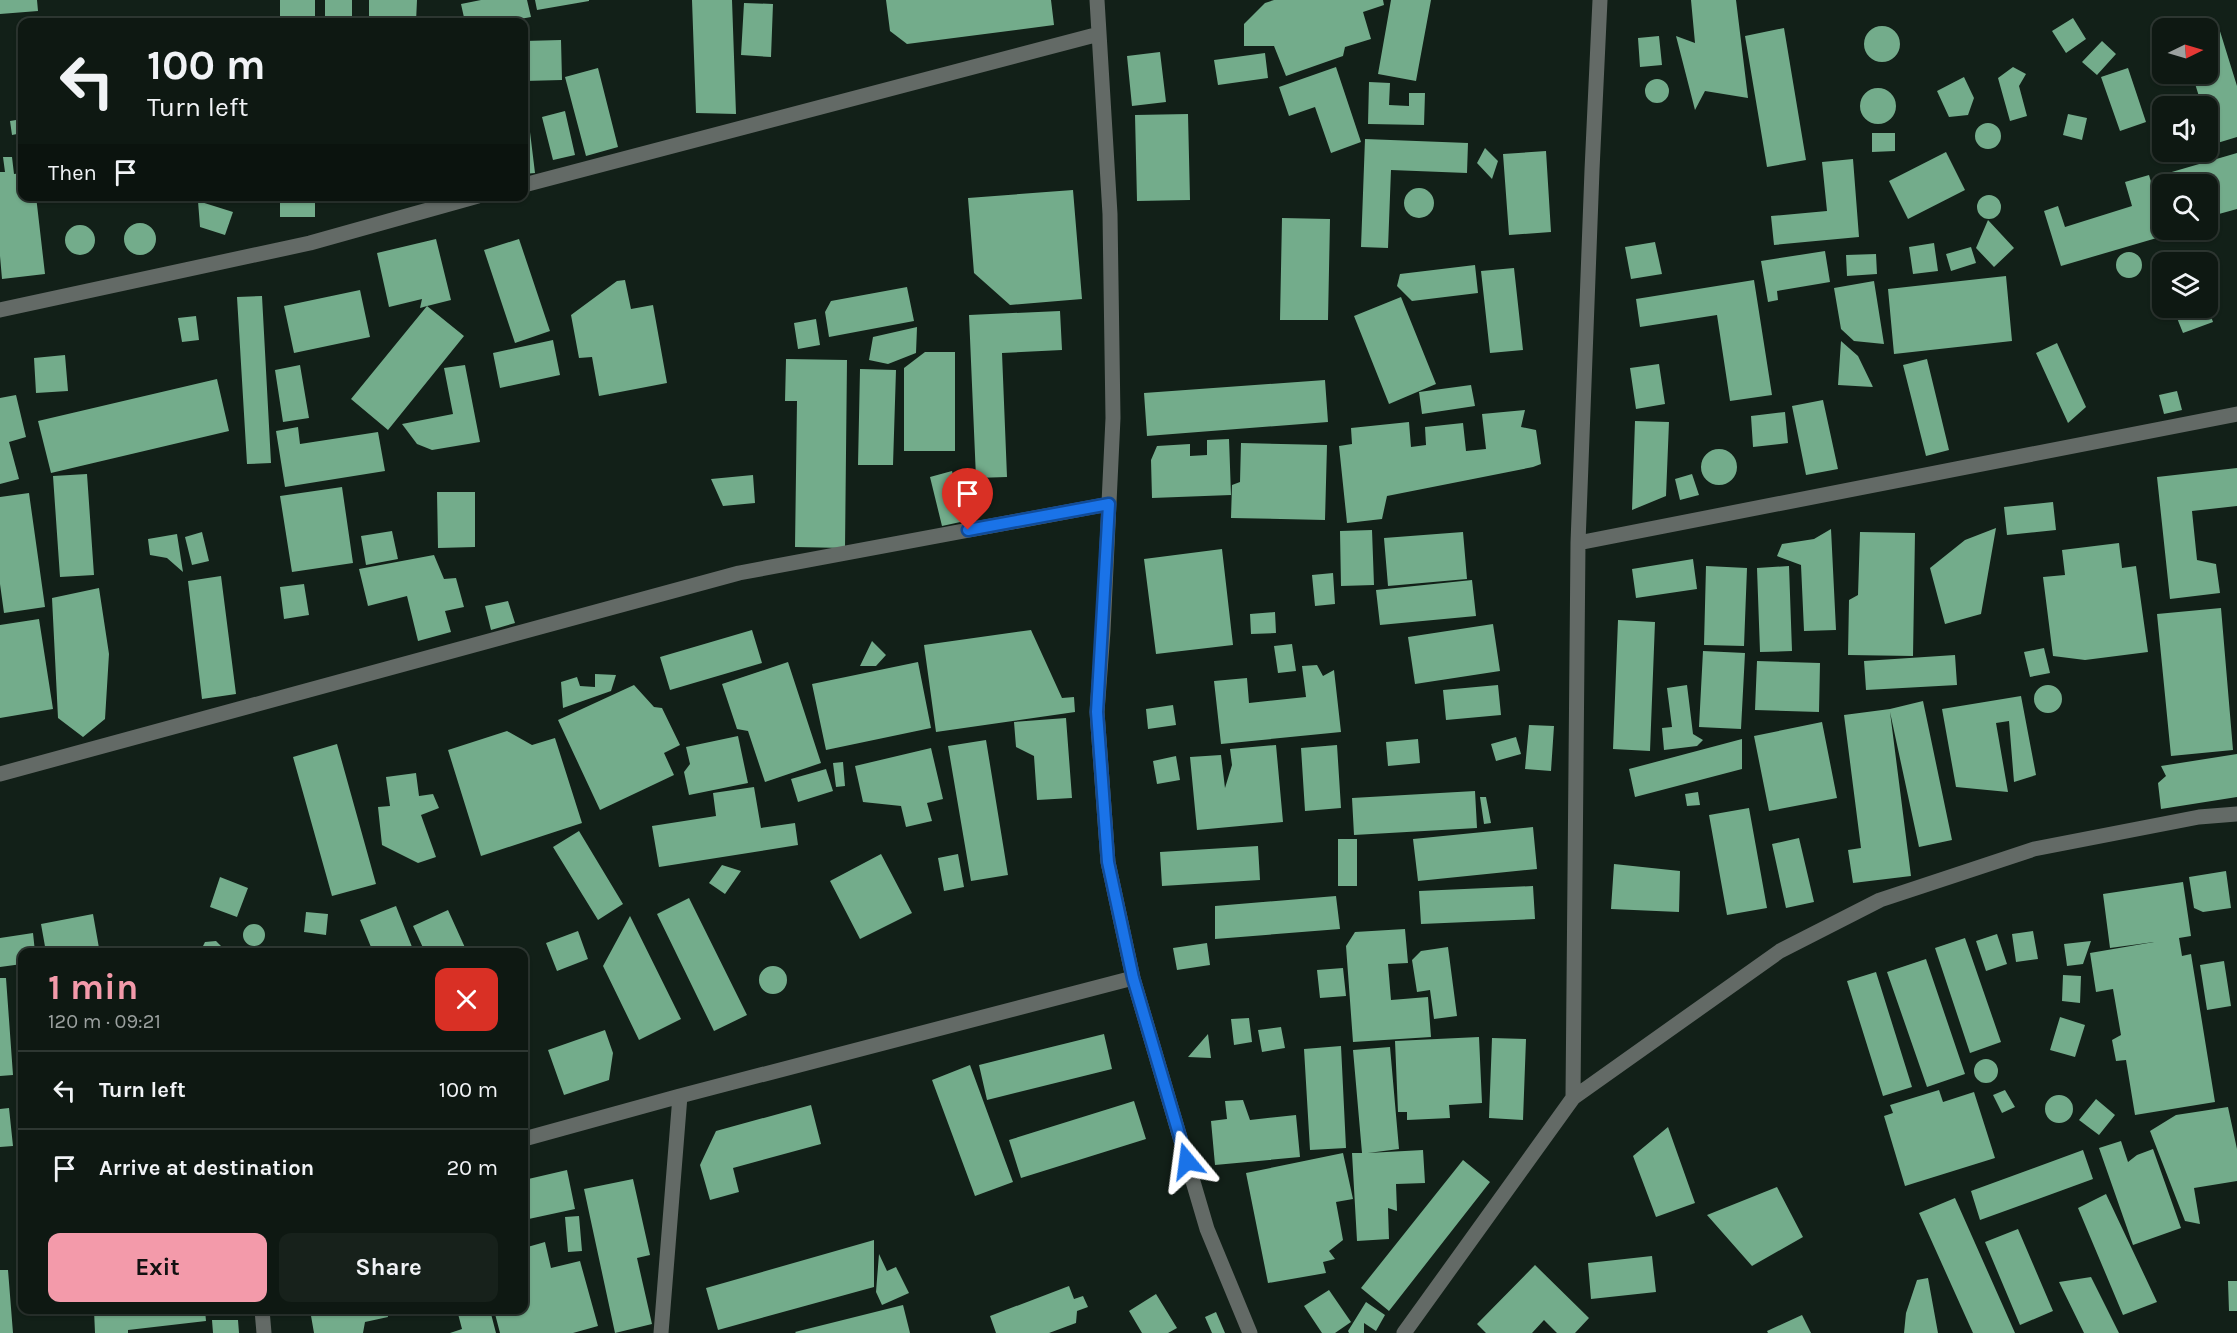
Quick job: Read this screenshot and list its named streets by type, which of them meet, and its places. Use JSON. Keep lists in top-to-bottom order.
{
  "north": "right",
  "page": {
    "turn": ["100 m", "Turn left"],
    "then": "Then",
    "heading": ["1 min", "120 m · 09:21"],
    "list": [
      {
        "name": "Turn left",
        "value": "100 m"
      },
      {
        "name": "Arrive at destination",
        "value": "20 m"
      }
    ],
    "buttons": ["Exit", "Share"]
  }
}
